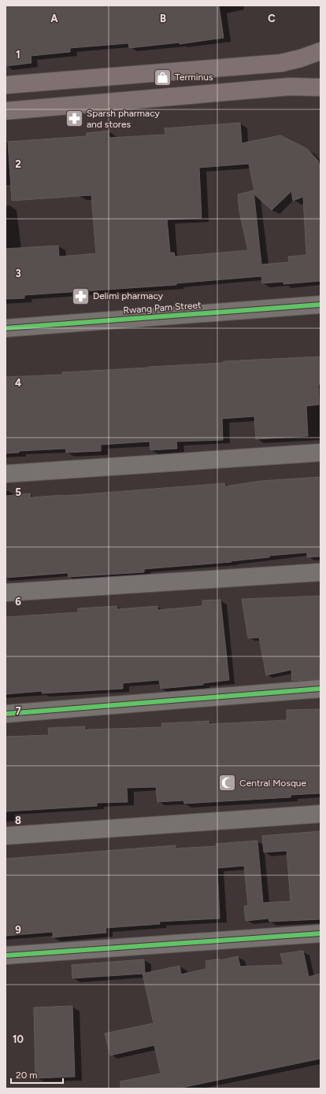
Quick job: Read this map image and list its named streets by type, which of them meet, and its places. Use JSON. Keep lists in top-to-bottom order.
{
  "streets": {
    "street": ["Rwang Pam Street"]
  },
  "places": {
    "shop": ["Terminus"],
    "pharmacy": ["Sparsh pharmacy and stores", "Delimi pharmacy"],
    "mosque": ["Central Mosque"]
  },
  "scale_bar": "20 m",
  "grid": {
    "columns": ["A", "B", "C"],
    "rows": [
      "1",
      "2",
      "3",
      "4",
      "5",
      "6",
      "7",
      "8",
      "9",
      "10"
    ]
  }
}
